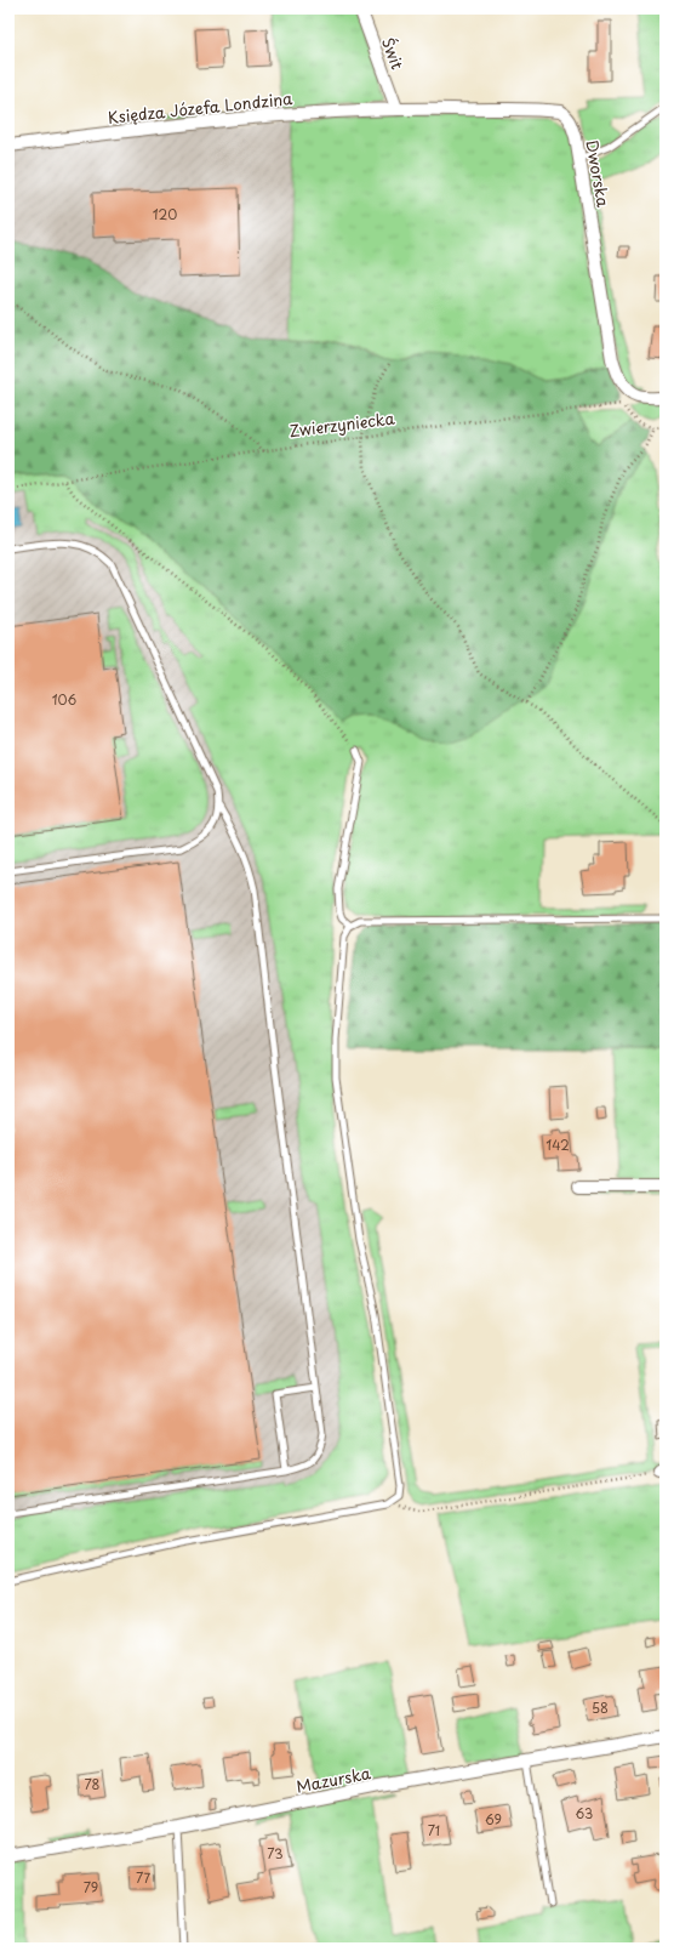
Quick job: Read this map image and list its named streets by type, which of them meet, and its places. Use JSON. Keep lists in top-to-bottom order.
{
  "streets": {
    "street": [
      "Świt",
      "Księdza Józefa Londzina",
      "Dworska",
      "Mazurska"
    ],
    "path": ["Zwierzyniecka"]
  },
  "crossings": [
    ["Świt", "Księdza Józefa Londzina"],
    ["Świt", "Dworska"],
    ["Księdza Józefa Londzina", "Dworska"]
  ],
  "house_numbers": [
    "120",
    "106",
    "142",
    "58",
    "78",
    "63",
    "69",
    "71",
    "73",
    "77",
    "79"
  ]
}
